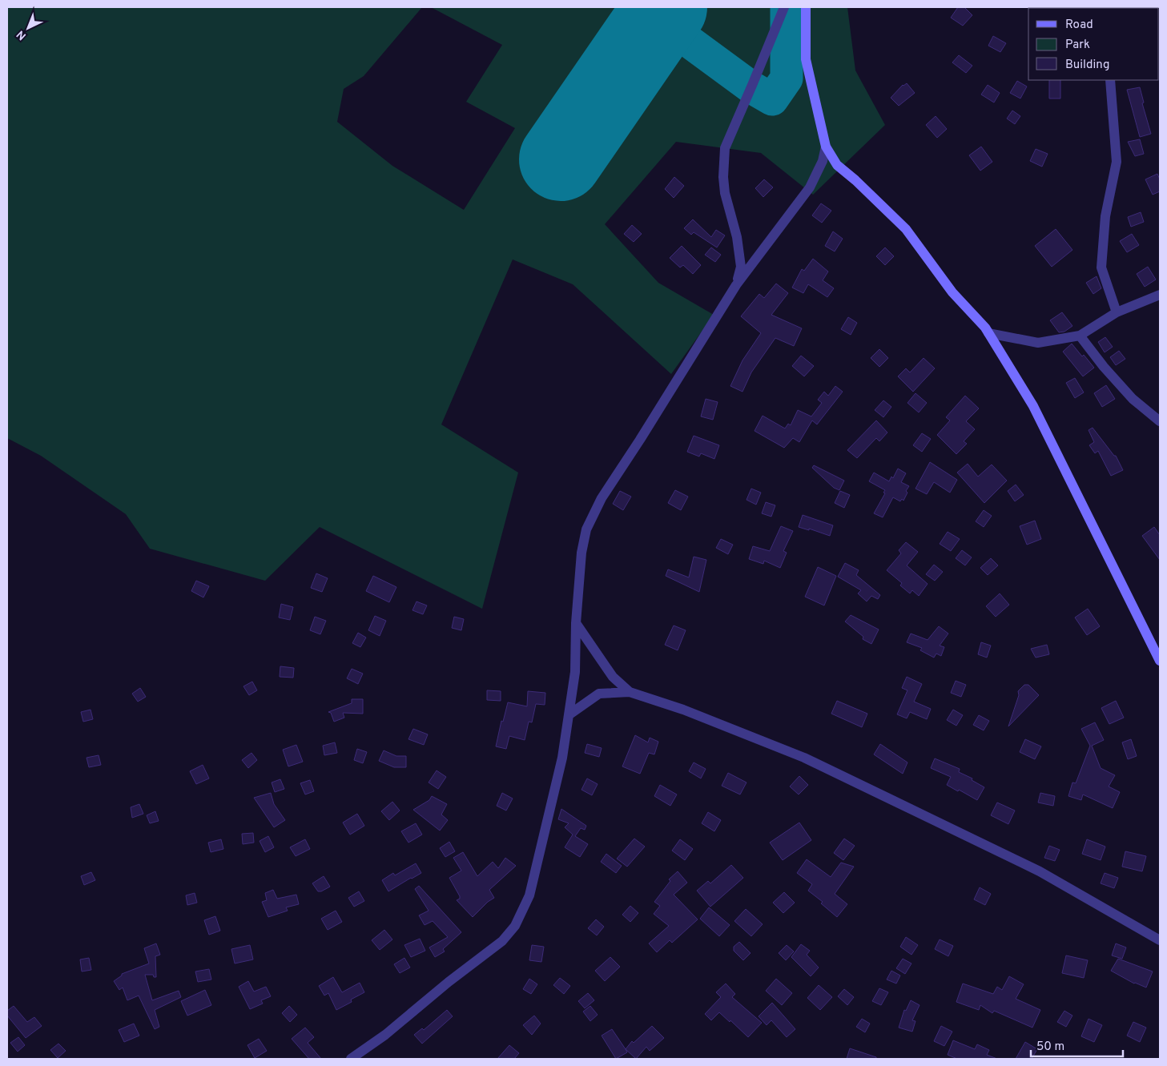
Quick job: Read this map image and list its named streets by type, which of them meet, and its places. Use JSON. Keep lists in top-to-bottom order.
{
  "legend": ["Road", "Park", "Building"],
  "scale_bar": "50 m",
  "north": "bottom left"
}
